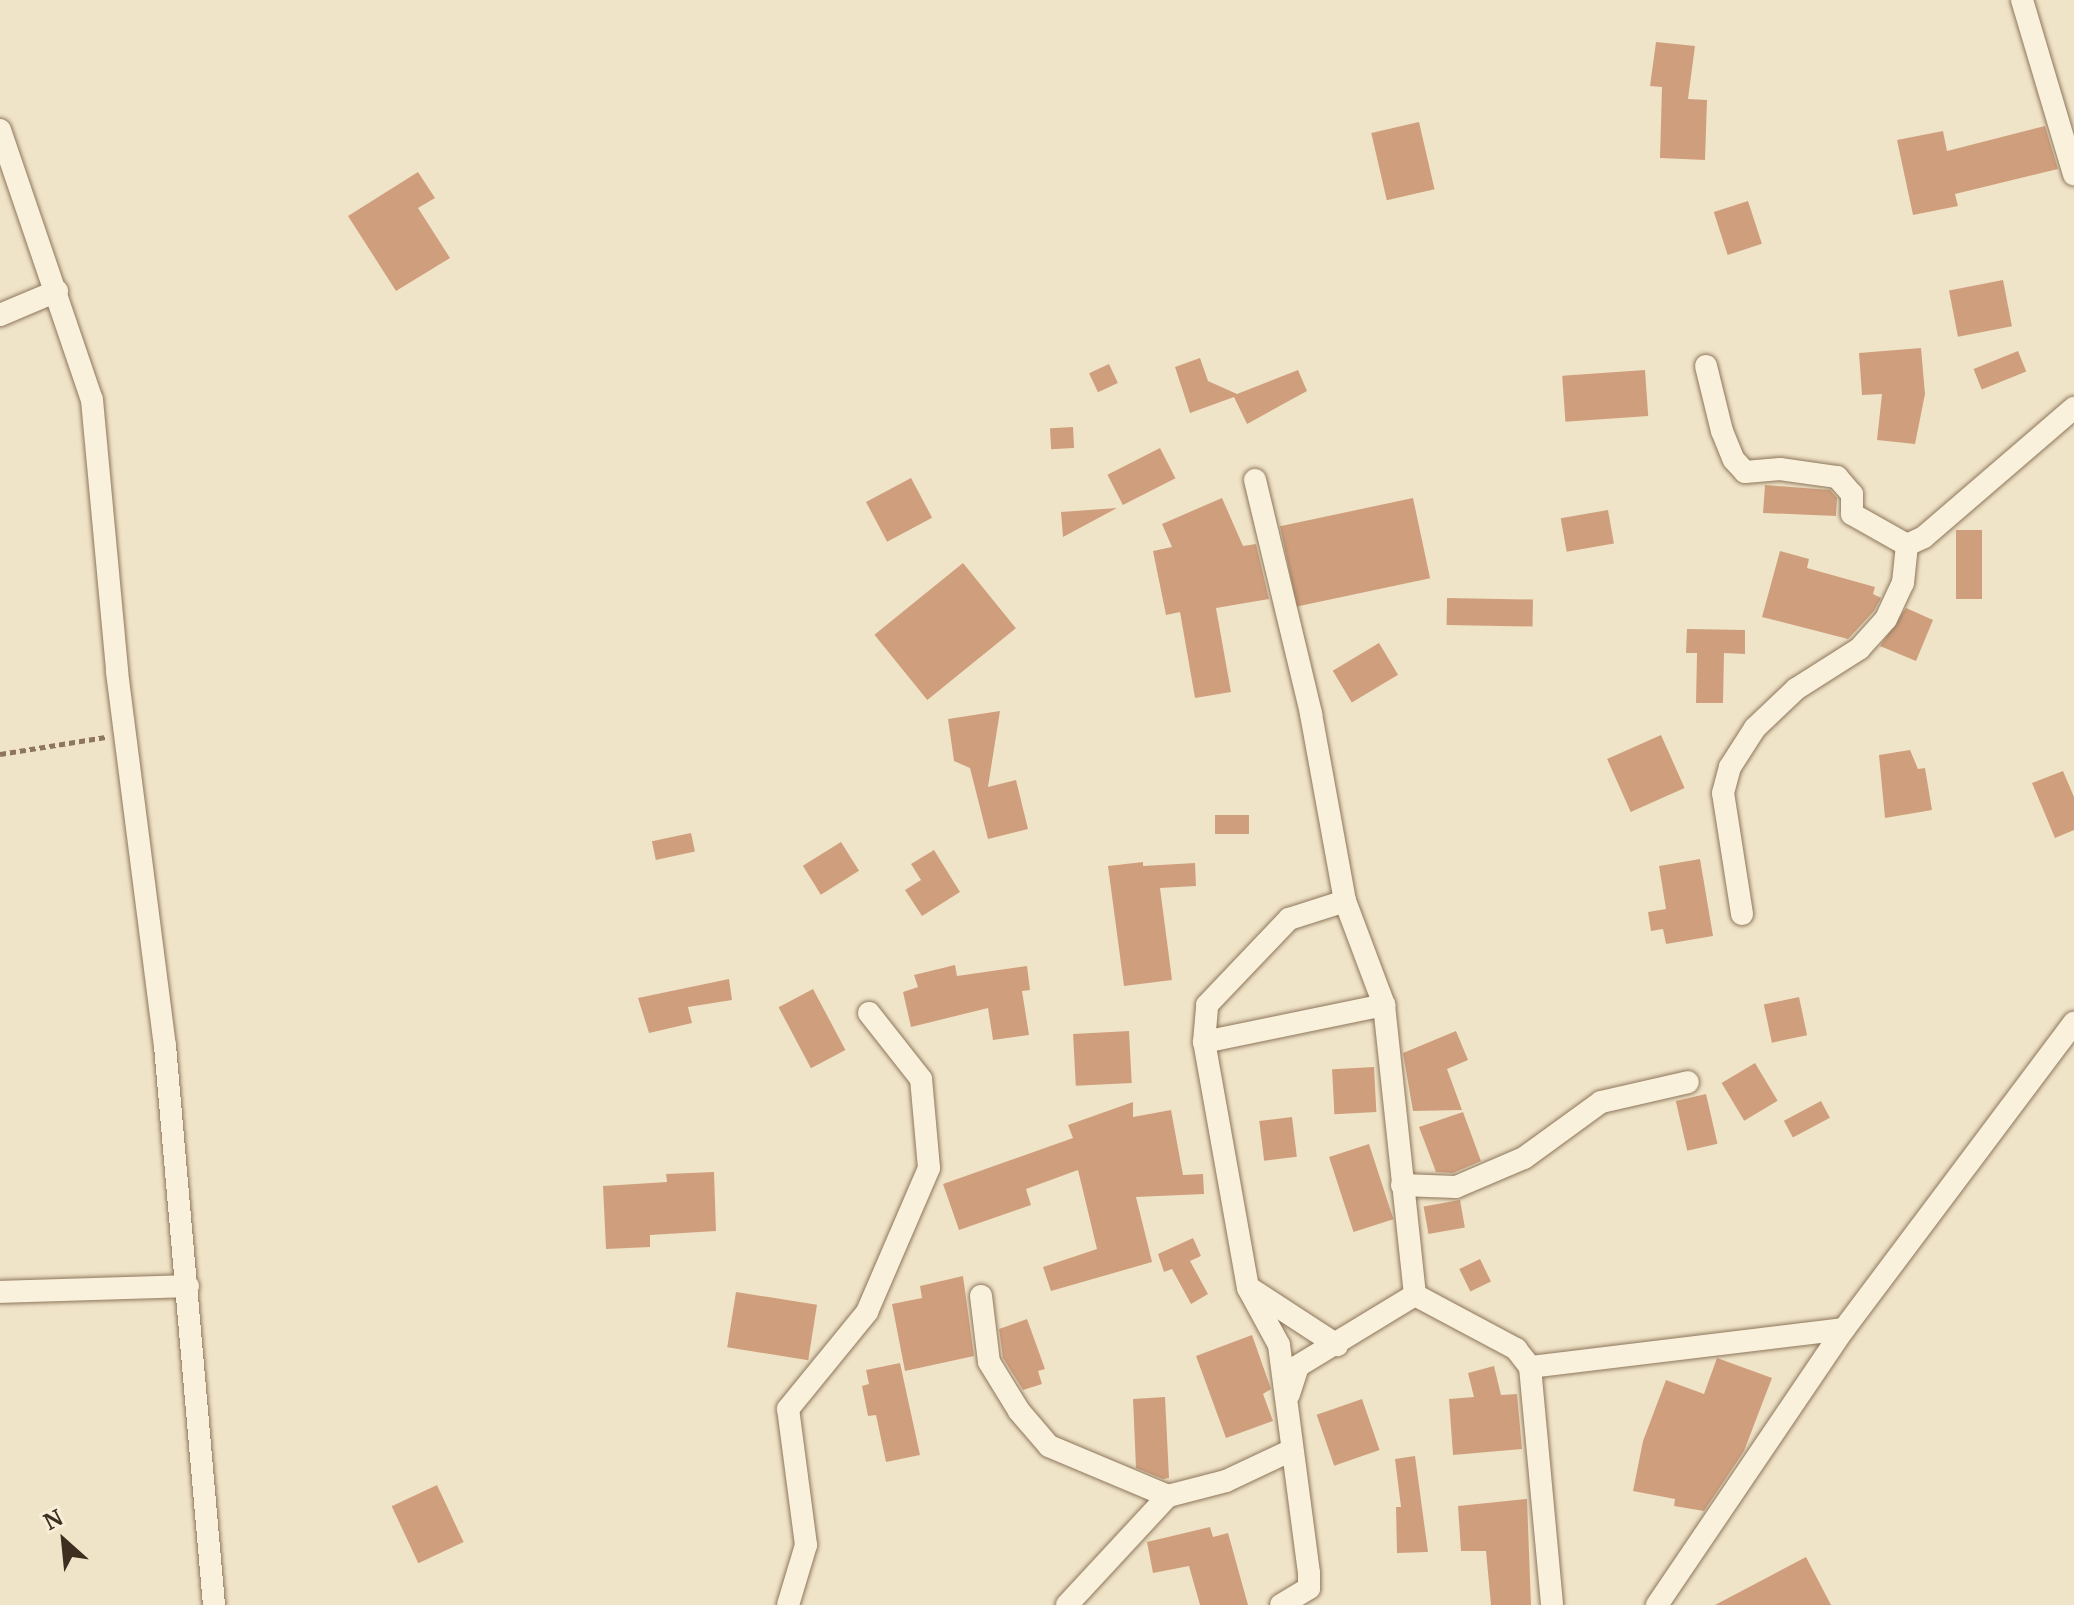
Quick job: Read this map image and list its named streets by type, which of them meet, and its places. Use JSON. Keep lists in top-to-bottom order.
{
  "north": "top left"
}
